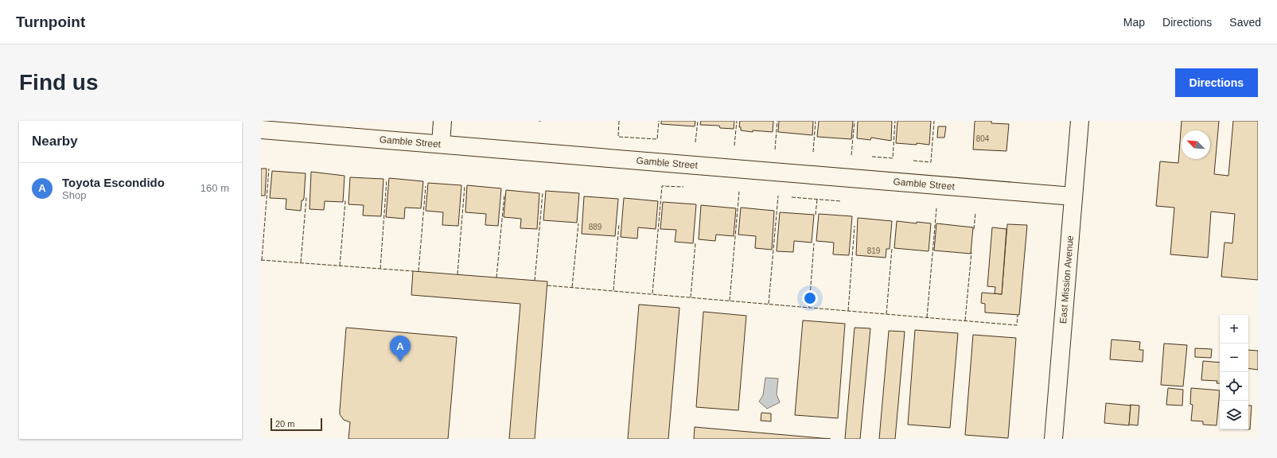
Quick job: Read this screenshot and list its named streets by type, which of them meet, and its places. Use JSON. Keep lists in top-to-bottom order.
{
  "streets": {
    "street": ["Gamble Street", "East Mission Avenue"]
  },
  "crossings": [
    ["Gamble Street", "East Mission Avenue"]
  ],
  "house_numbers": ["804", "889", "819"],
  "scale_bar": "20 m",
  "north": "top left",
  "page": {
    "header": "Turnpoint",
    "nav": ["Map", "Directions", "Saved"],
    "buttons": "Directions",
    "title": "Find us",
    "heading": "Nearby",
    "list": [
      {
        "mark": "A",
        "name": "Toyota Escondido",
        "note": "Shop",
        "value": "160 m"
      }
    ],
    "map_buttons": ["+", "−"],
    "pins": "A",
    "scale": "20 m"
  }
}
